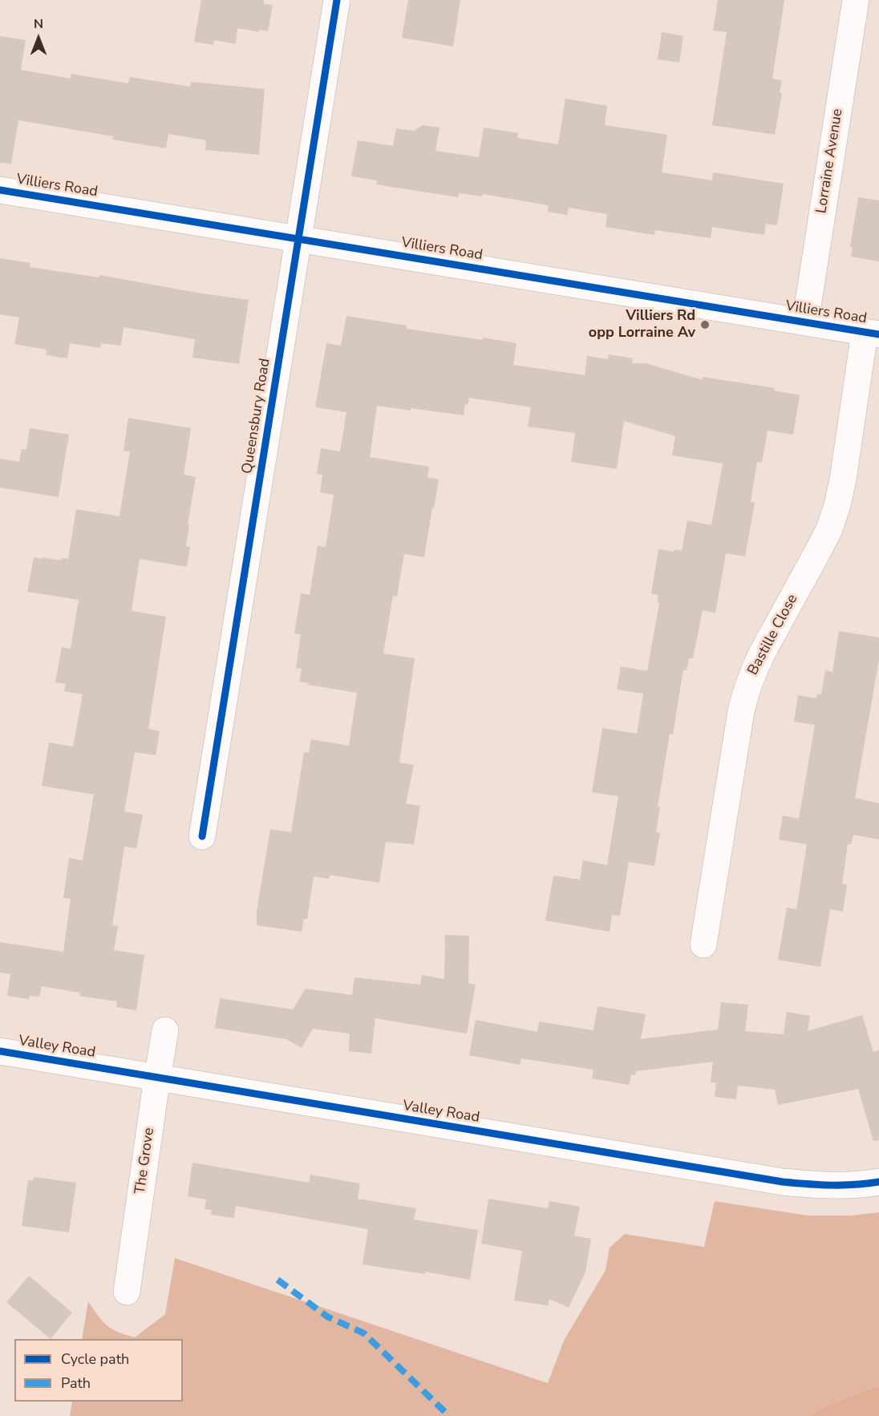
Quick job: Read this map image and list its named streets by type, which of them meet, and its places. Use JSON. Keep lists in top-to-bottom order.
{
  "streets": {
    "street": [
      "Lorraine Avenue",
      "Villiers Road",
      "Queensbury Road",
      "Bastille Close",
      "Valley Road",
      "The Grove"
    ]
  },
  "crossings": [
    ["Lorraine Avenue", "Villiers Road"],
    ["Villiers Road", "Queensbury Road"],
    ["Villiers Road", "Bastille Close"],
    ["Valley Road", "The Grove"]
  ],
  "places": ["Villiers Rd opp Lorraine Av"],
  "legend": ["Cycle path", "Path"],
  "north": "top"
}
